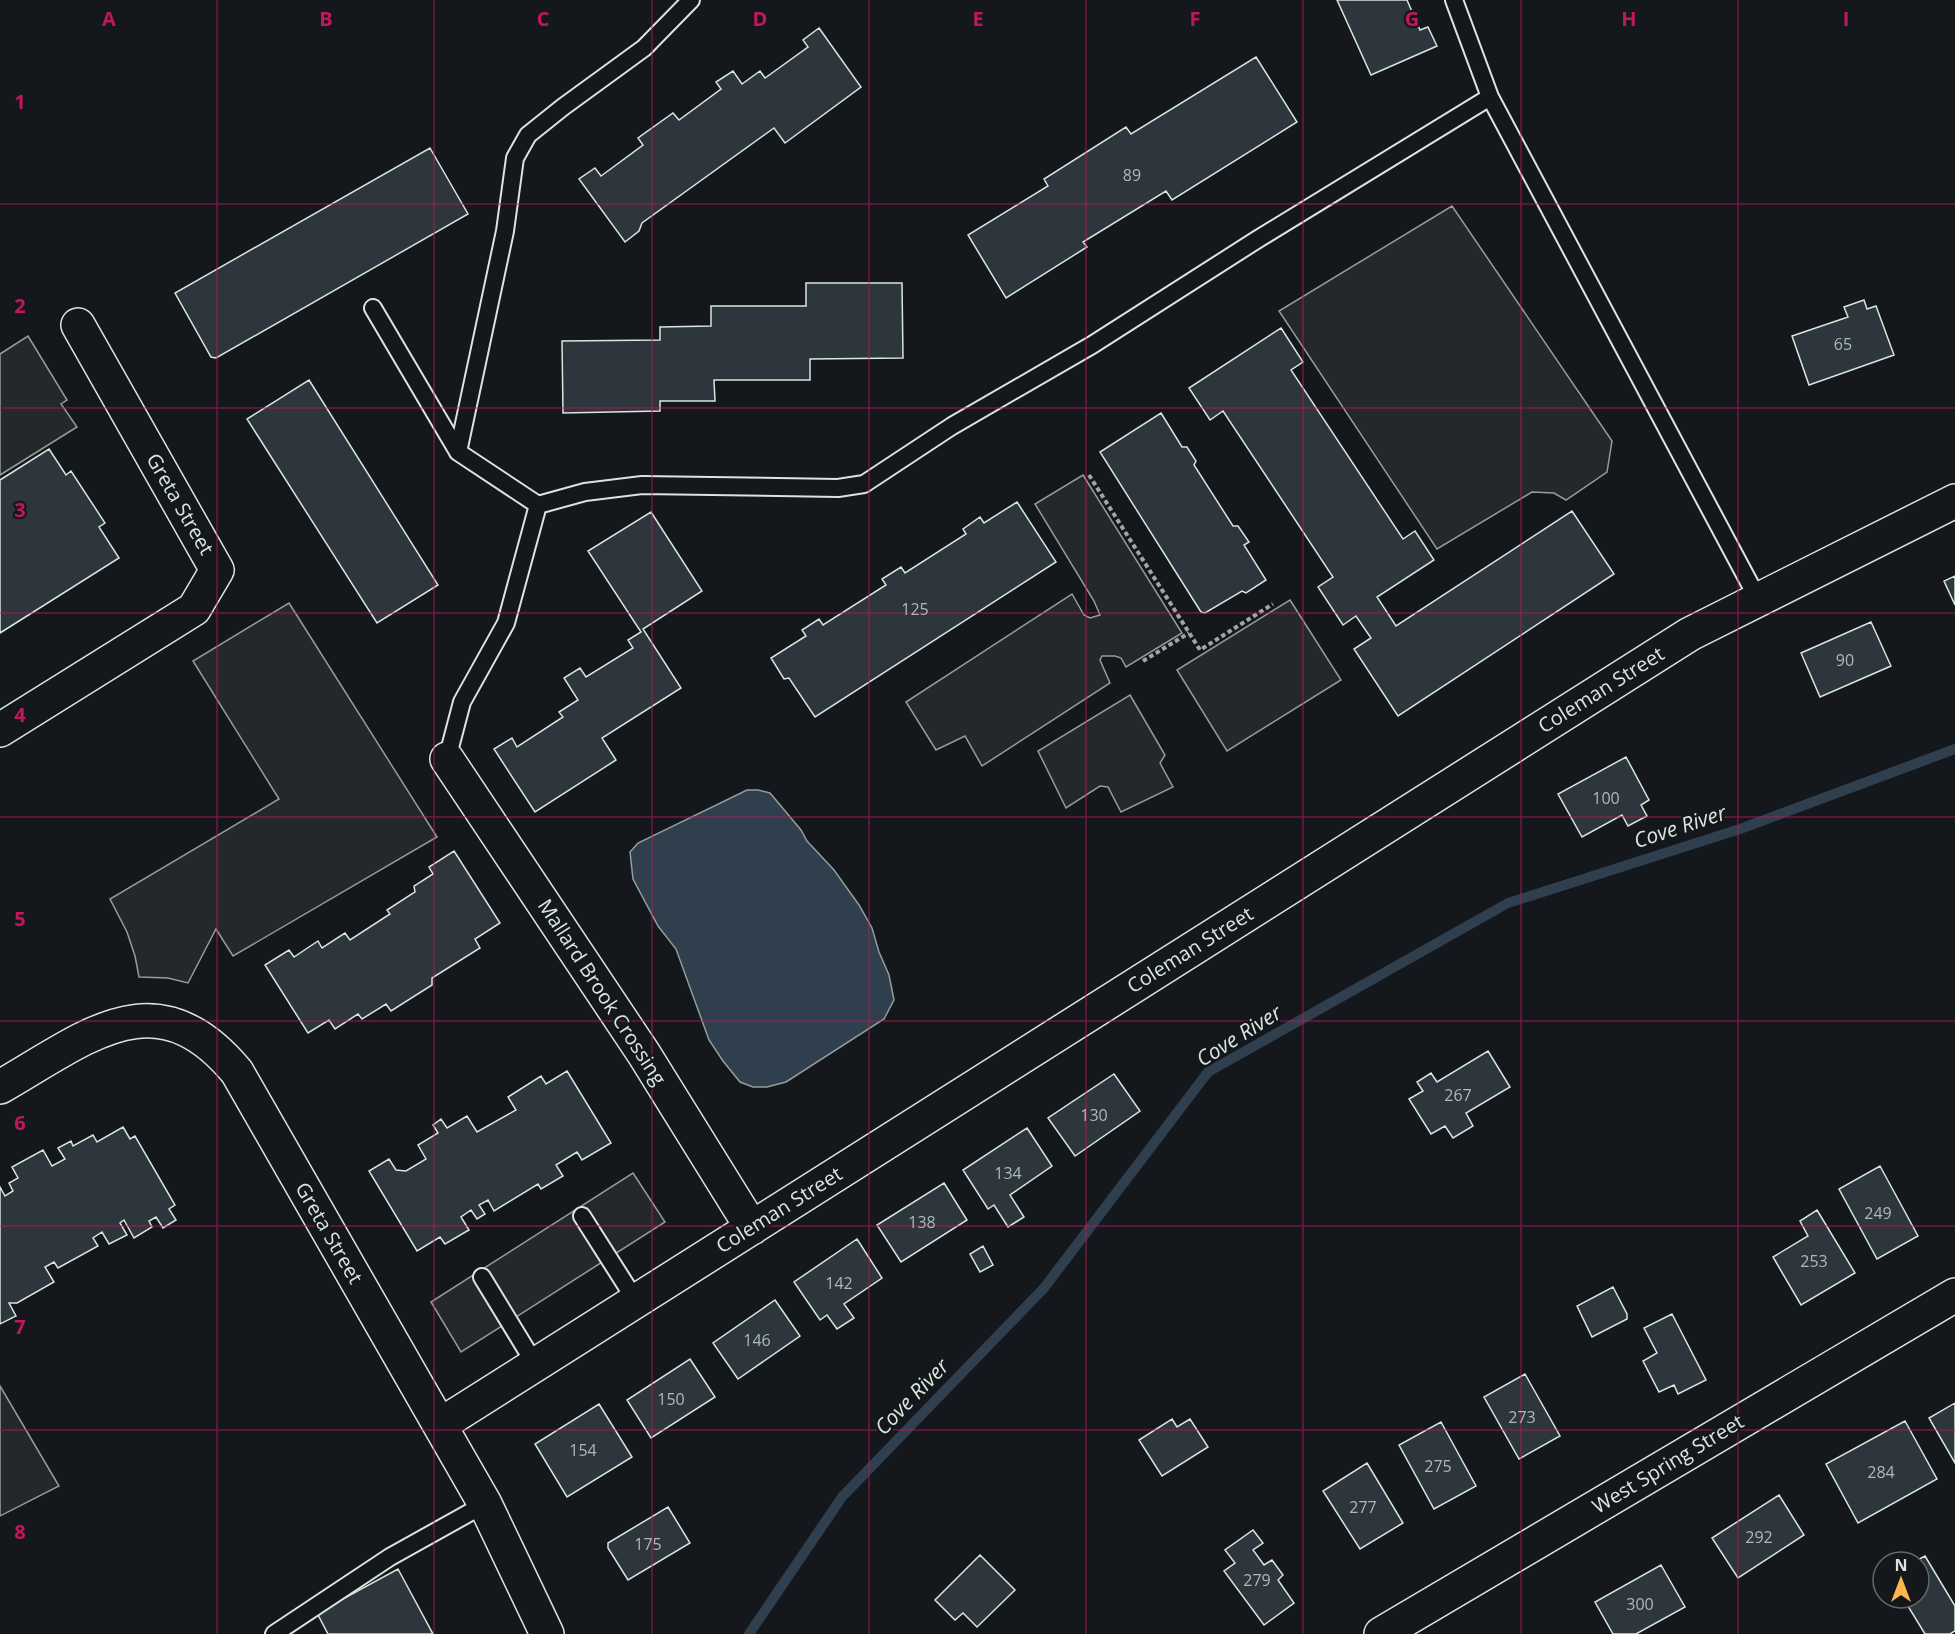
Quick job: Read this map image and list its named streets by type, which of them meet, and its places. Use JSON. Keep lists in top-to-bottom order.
{
  "streets": {
    "street": [
      "Greta Street",
      "Coleman Street",
      "Mallard Brook Crossing",
      "West Spring Street"
    ]
  },
  "crossings": [
    ["Greta Street", "Coleman Street"],
    ["Coleman Street", "Mallard Brook Crossing"]
  ],
  "water": ["Cove River"],
  "house_numbers": [
    "89",
    "65",
    "125",
    "90",
    "100",
    "267",
    "130",
    "134",
    "249",
    "138",
    "253",
    "142",
    "146",
    "150",
    "273",
    "154",
    "275",
    "284",
    "277",
    "292",
    "175",
    "279",
    "300"
  ],
  "north": "top",
  "grid": {
    "columns": [
      "A",
      "B",
      "C",
      "D",
      "E",
      "F",
      "G",
      "H",
      "I"
    ],
    "rows": [
      "1",
      "2",
      "3",
      "4",
      "5",
      "6",
      "7",
      "8"
    ]
  }
}
